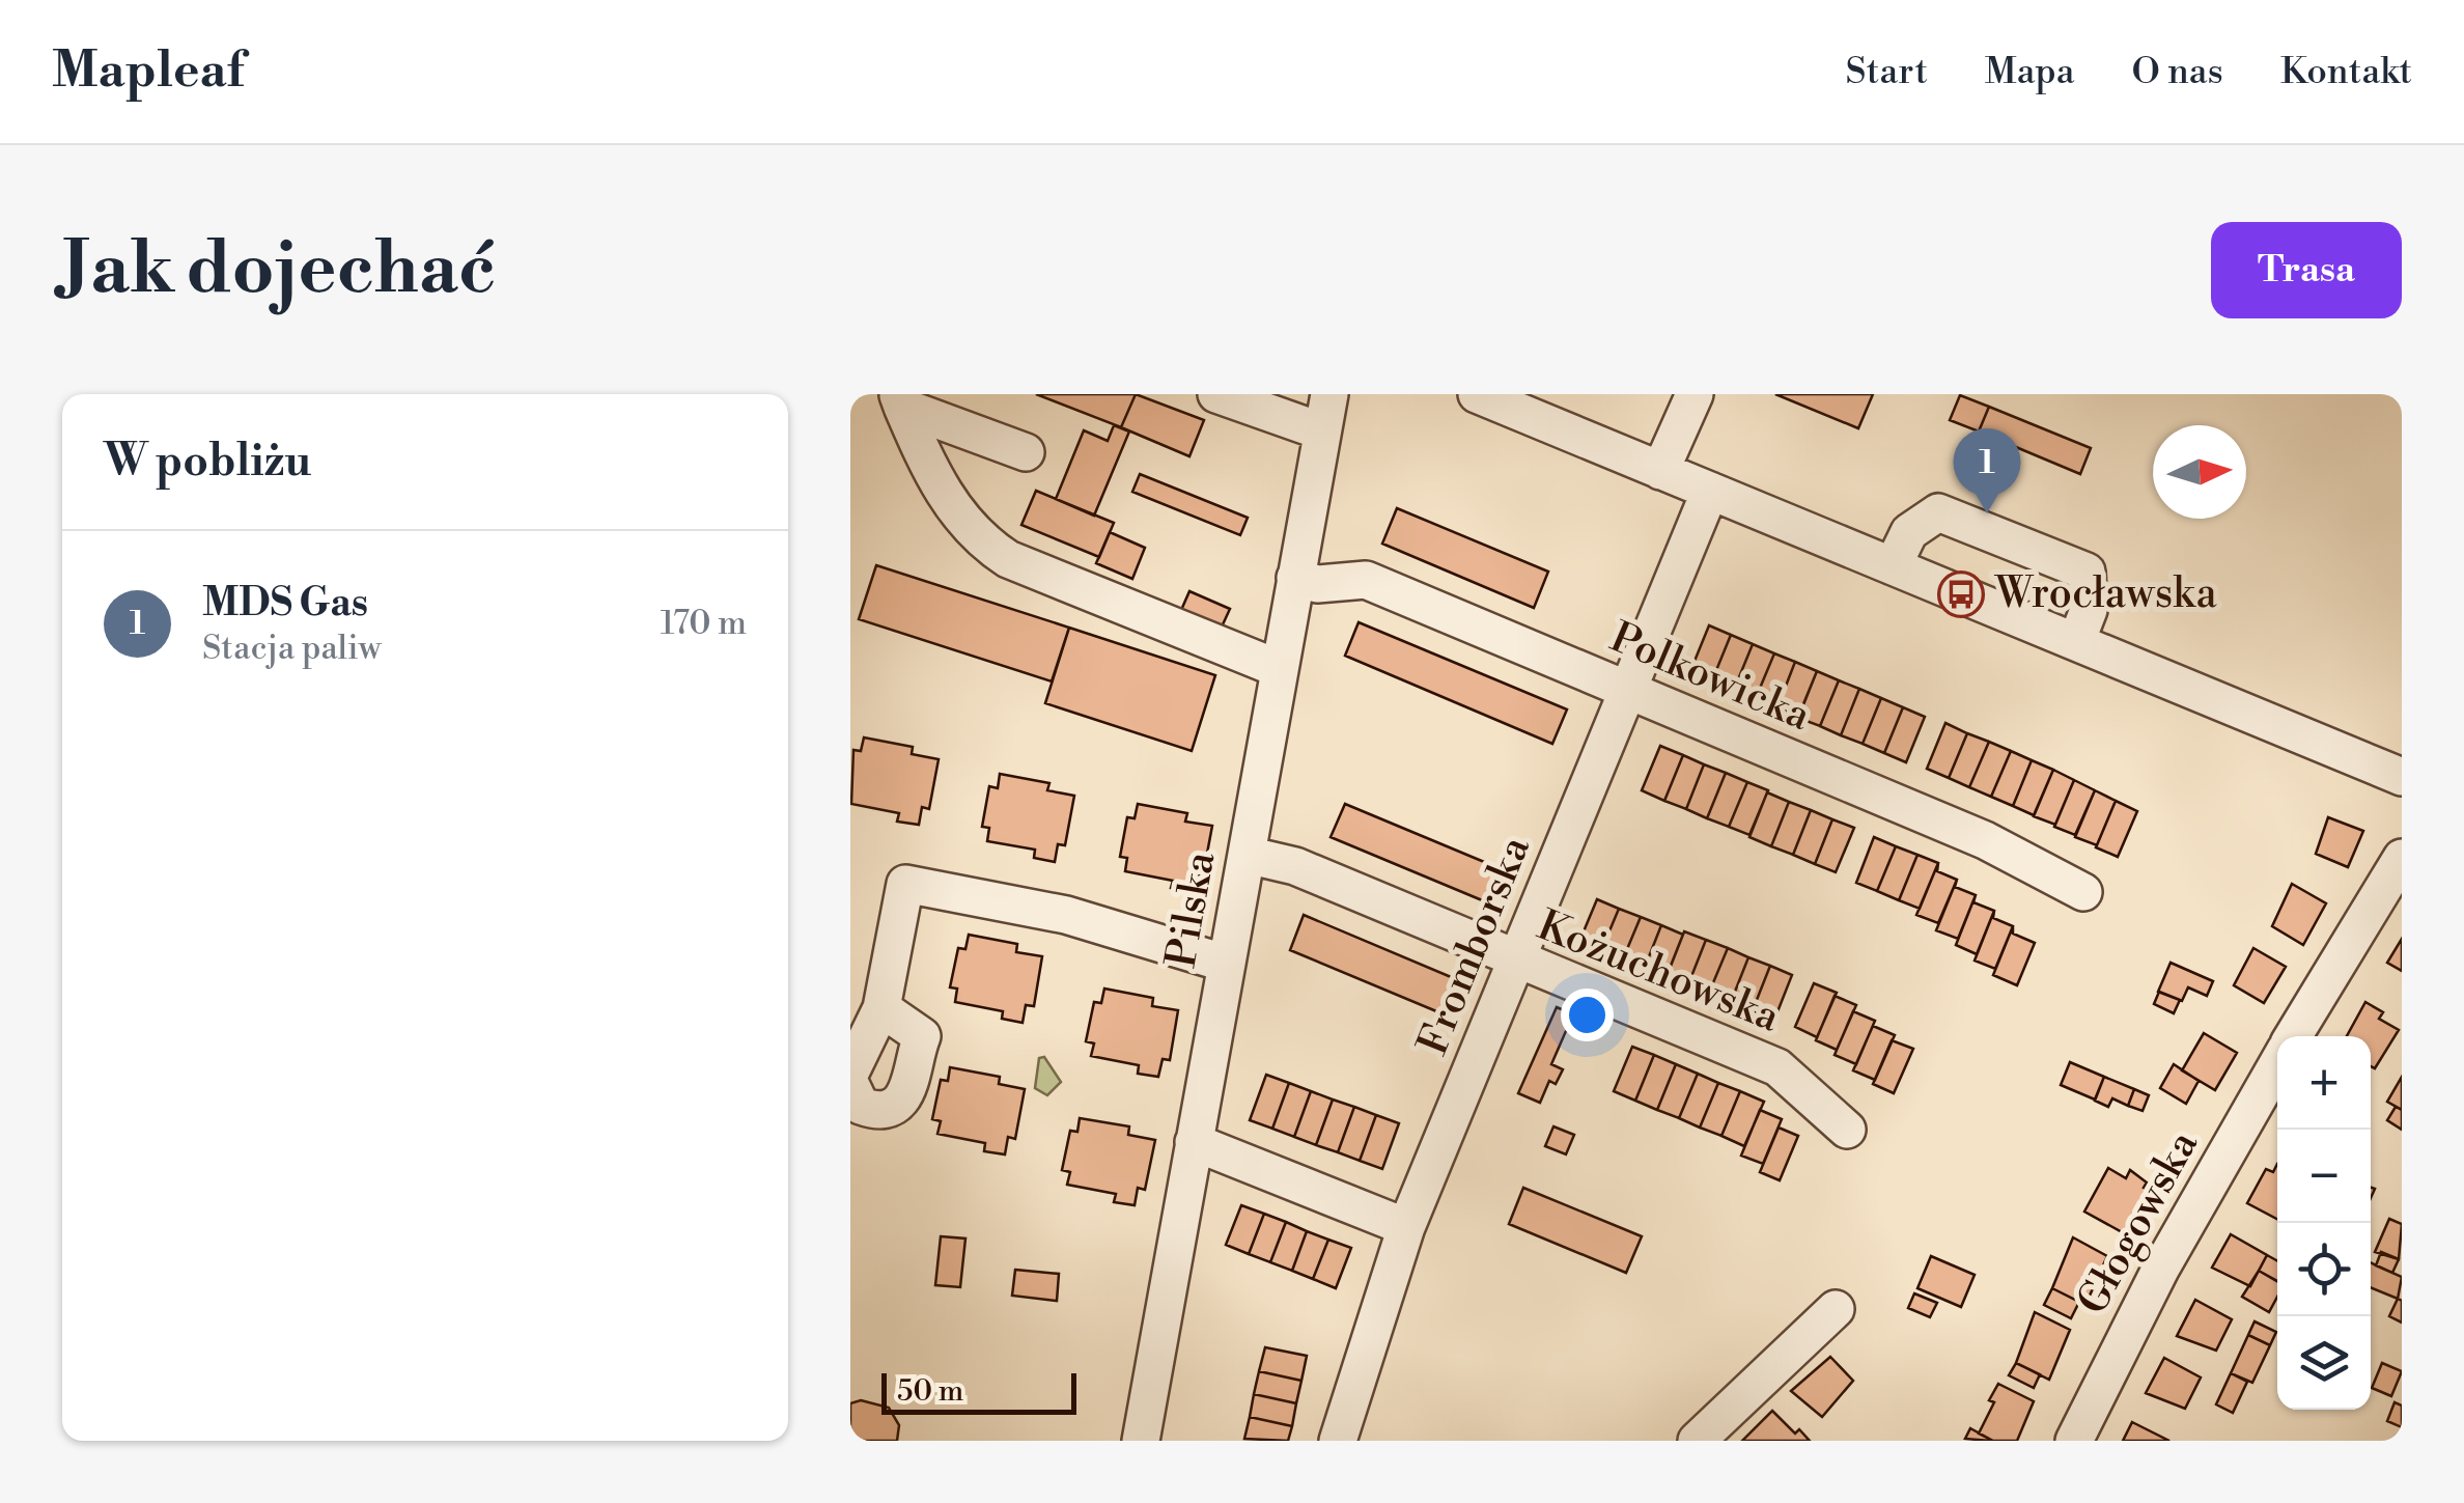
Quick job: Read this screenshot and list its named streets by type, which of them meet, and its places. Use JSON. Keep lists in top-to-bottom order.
{
  "streets": {
    "street": [
      "Polkowicka",
      "Pilska",
      "Fromborska",
      "Kożuchowska",
      "Głogowska"
    ]
  },
  "crossings": [
    ["Polkowicka", "Pilska"],
    ["Polkowicka", "Fromborska"],
    ["Pilska", "Kożuchowska"],
    ["Fromborska", "Kożuchowska"]
  ],
  "places": {
    "bus stop": ["Wrocławska"]
  },
  "scale_bar": "50 m",
  "north": "right",
  "page": {
    "header": "Mapleaf",
    "nav": [
      "Start",
      "Mapa",
      "O nas",
      "Kontakt"
    ],
    "buttons": "Trasa",
    "title": "Jak dojechać",
    "heading": "W pobliżu",
    "pins": "1",
    "list": [
      {
        "mark": "1",
        "name": "MDS Gas",
        "note": "Stacja paliw",
        "value": "170 m"
      }
    ],
    "map_buttons": ["+", "−"],
    "scale": "50 m"
  }
}
